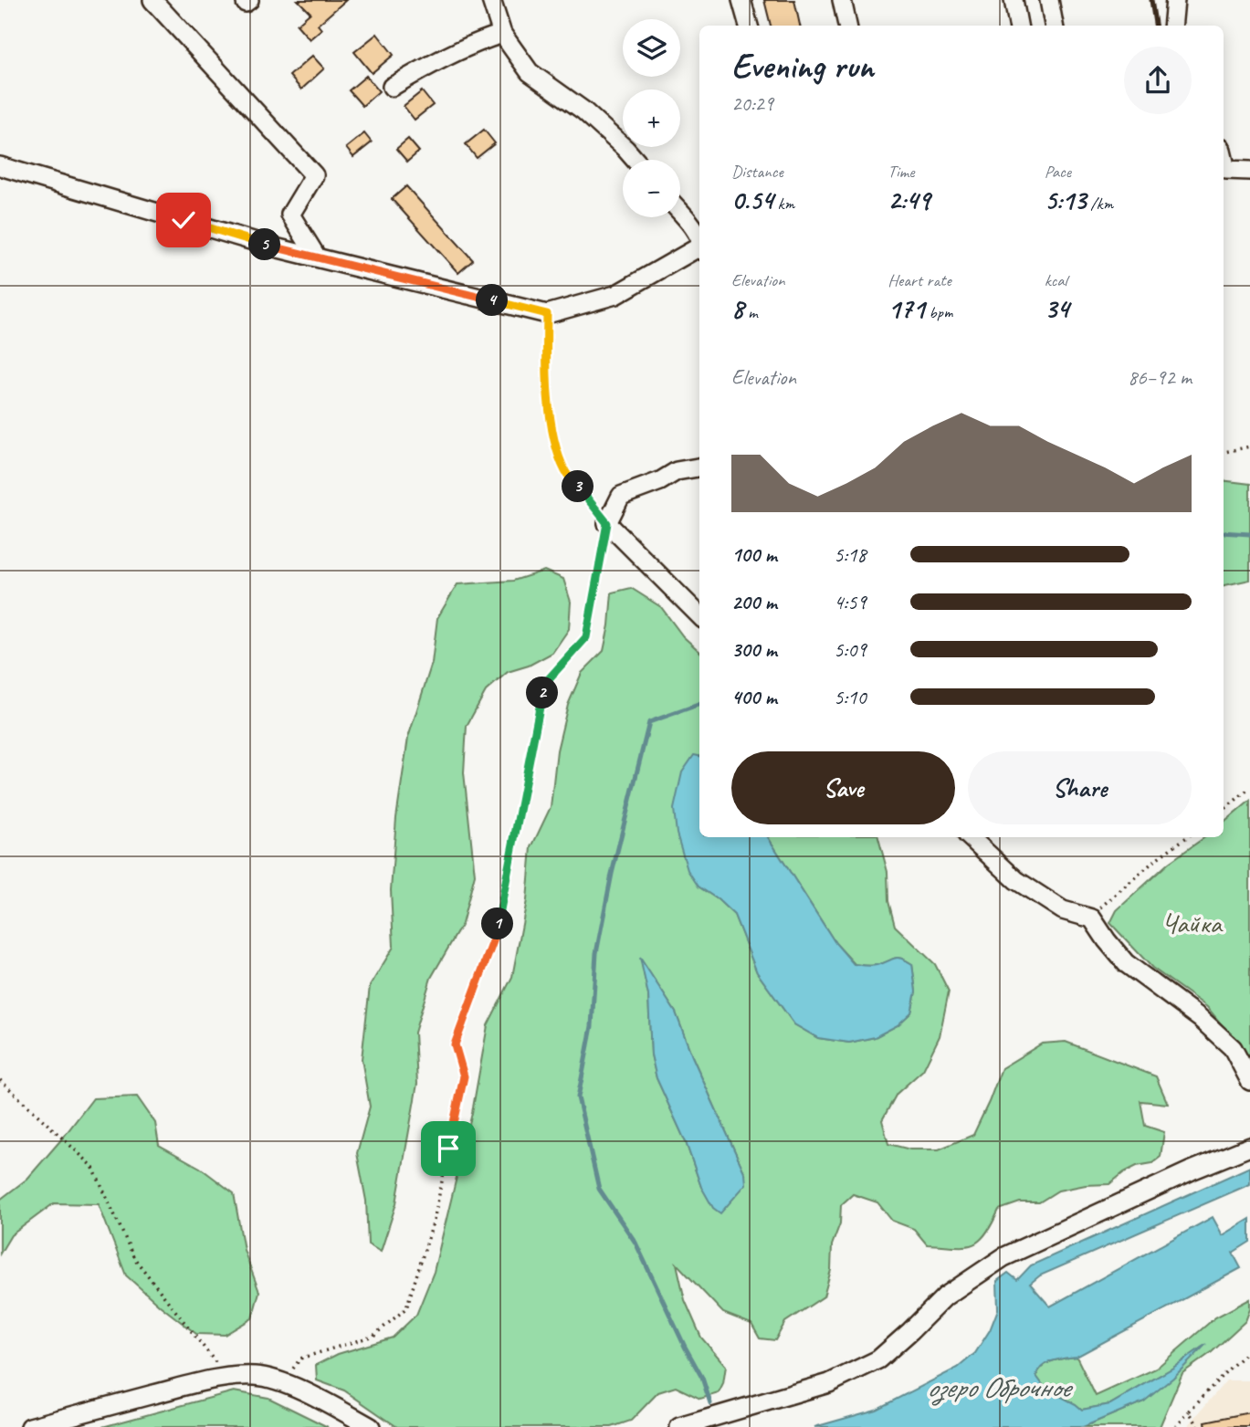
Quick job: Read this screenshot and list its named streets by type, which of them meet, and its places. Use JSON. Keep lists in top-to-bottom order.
{
  "water": ["озеро Оброчное"],
  "parks": ["Чайка"],
  "page": {
    "map_buttons": ["+", "−"],
    "heading": ["Evening run", "20:29"],
    "stats": [
      ["Distance", "0.54 km"],
      ["Time", "2:49"],
      ["Pace", "5:13 /km"],
      ["Elevation", "8 m"],
      ["Heart rate", "171 bpm"],
      ["kcal", "34"]
    ],
    "pins": [
      "5",
      "4",
      "3",
      "2",
      "1"
    ],
    "chart": ["Elevation", "86–92 m"],
    "list": [
      {
        "name": "100 m",
        "note": "5:18"
      },
      {
        "name": "200 m",
        "note": "4:59"
      },
      {
        "name": "300 m",
        "note": "5:09"
      },
      {
        "name": "400 m",
        "note": "5:10"
      }
    ],
    "buttons": ["Save", "Share"]
  }
}
